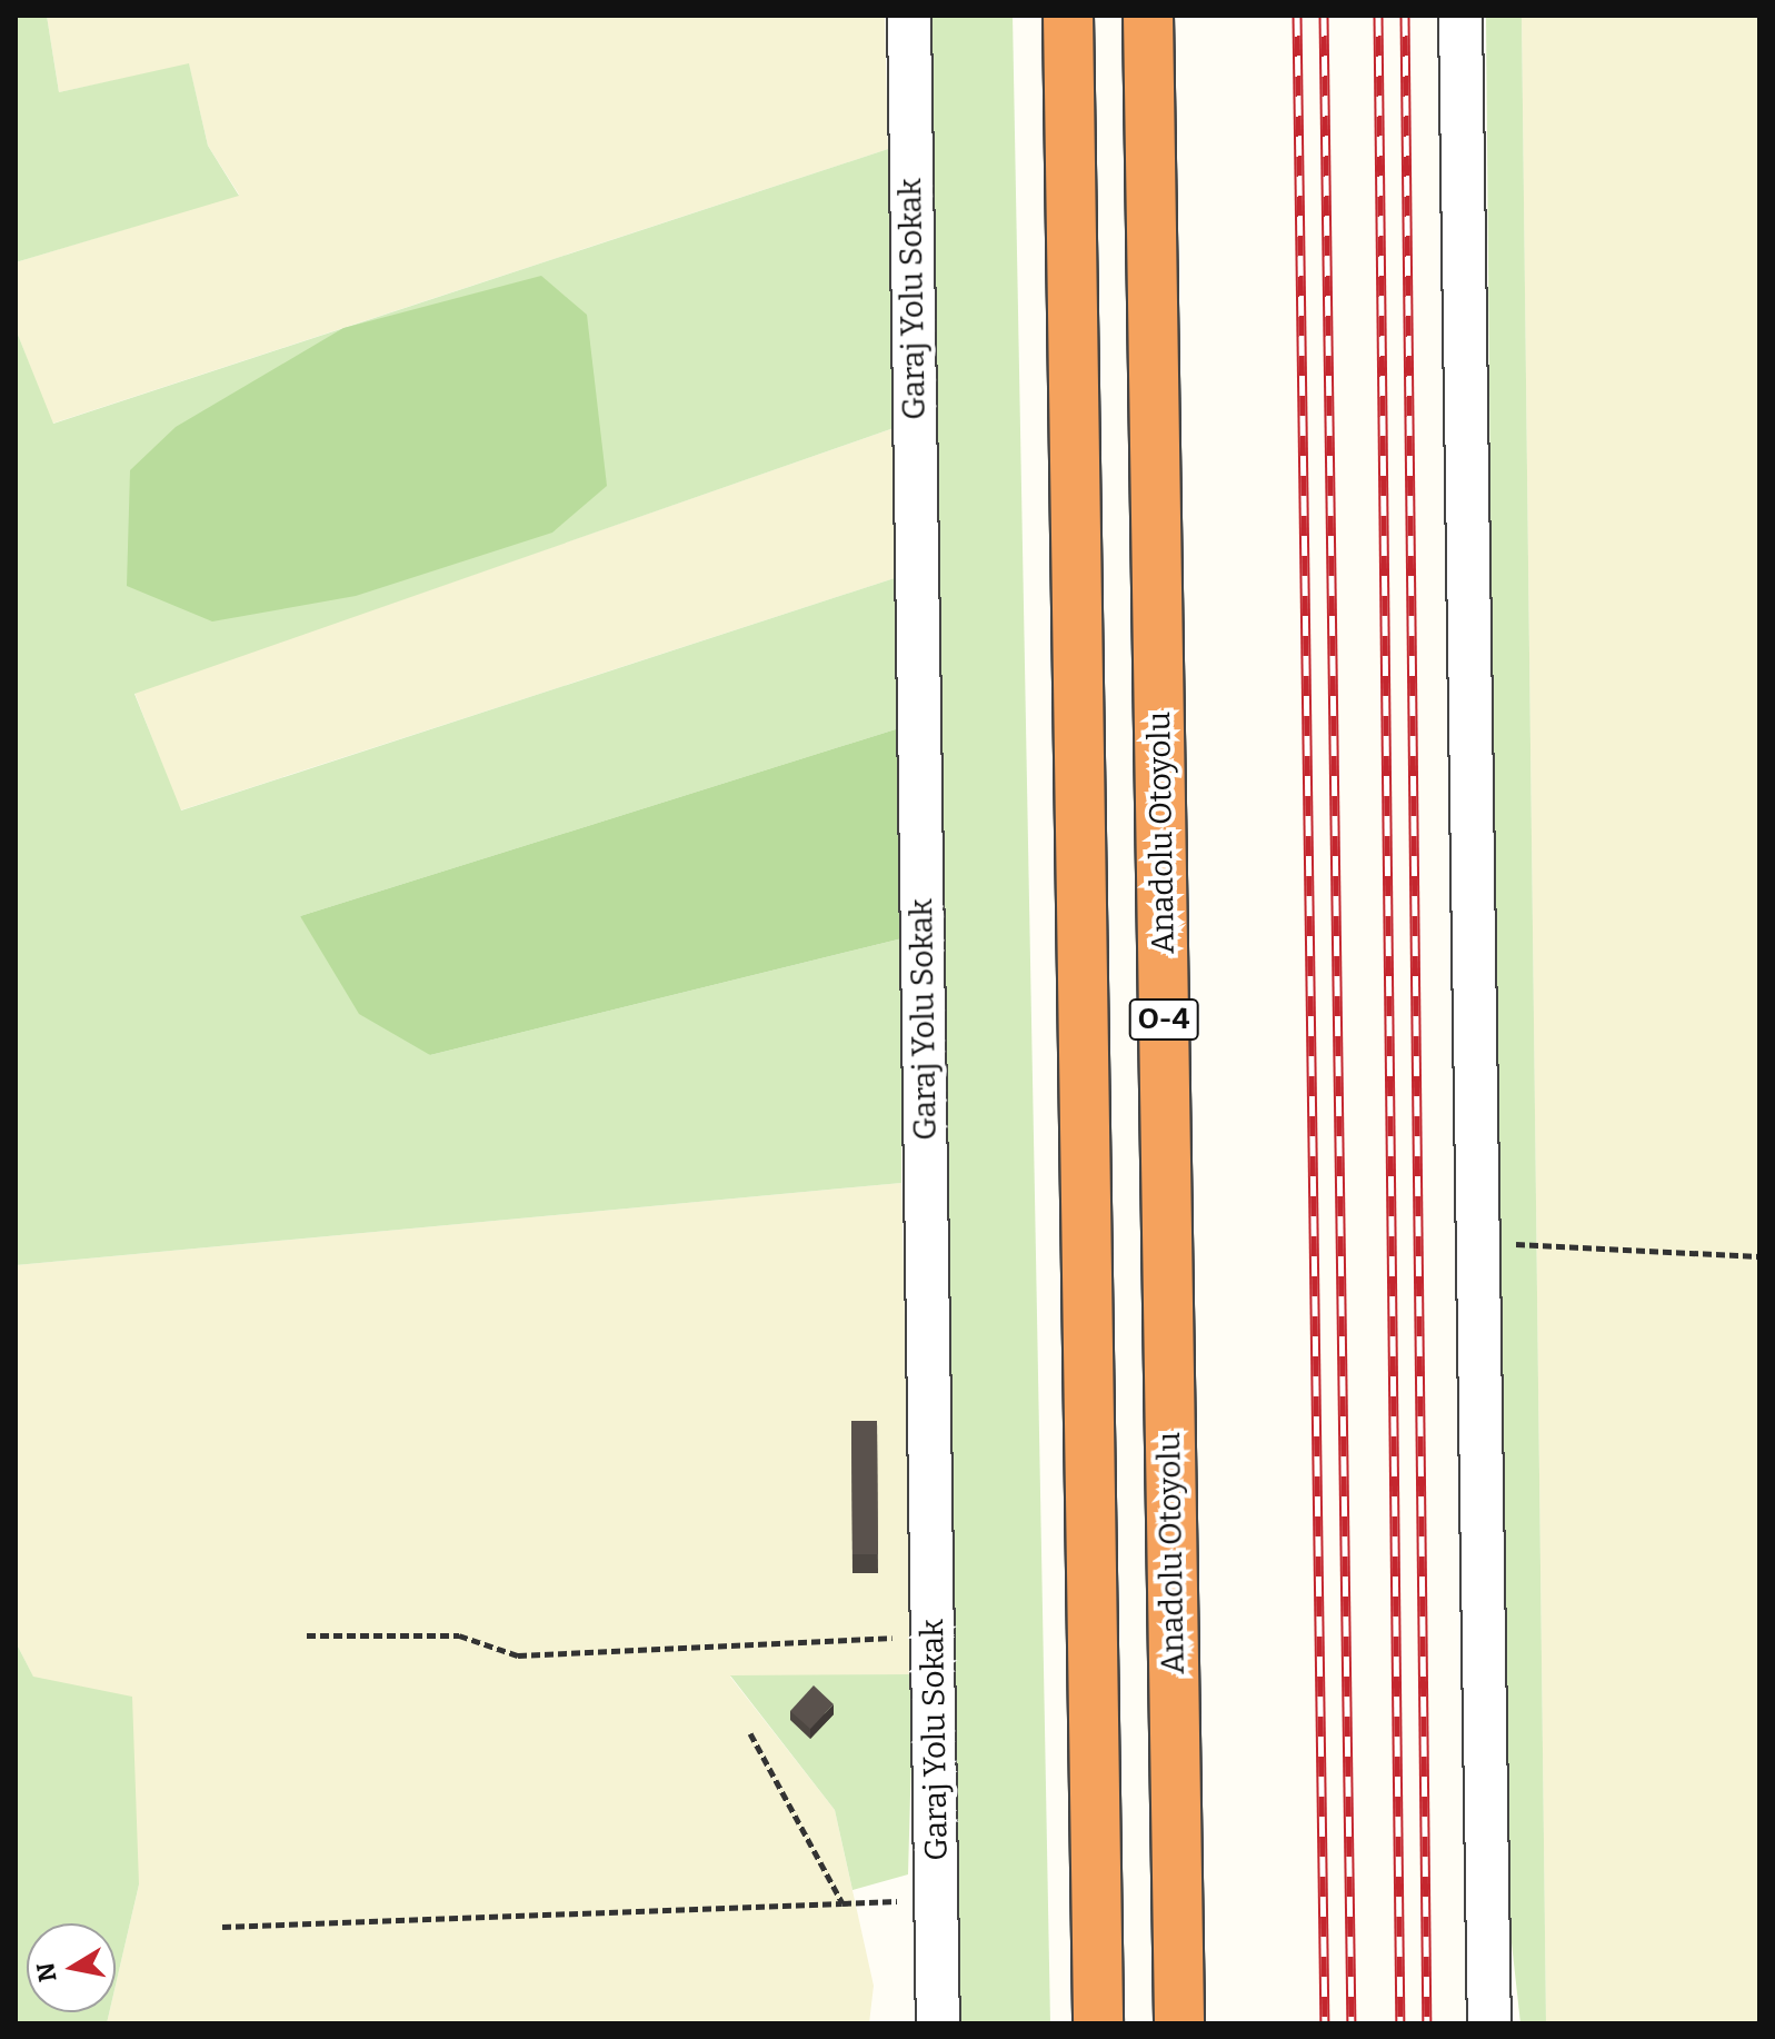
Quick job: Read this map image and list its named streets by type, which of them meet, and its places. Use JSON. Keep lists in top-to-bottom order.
{
  "streets": {
    "highway": ["Anadolu Otoyolu", "O-4"],
    "street": ["Garaj Yolu Sokak"]
  },
  "north": "left"
}
